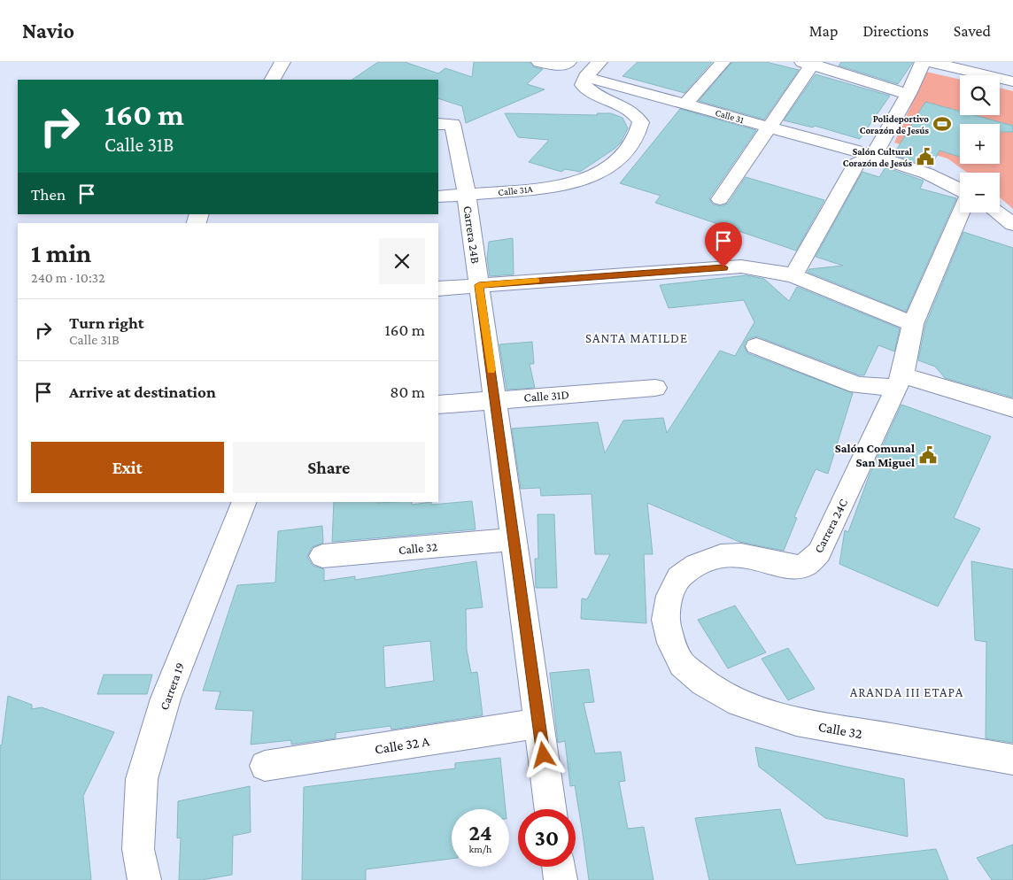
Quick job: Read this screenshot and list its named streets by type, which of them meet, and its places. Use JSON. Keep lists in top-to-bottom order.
{
  "streets": {
    "street": [
      "Calle 31",
      "Calle 31A",
      "Carrera 24B",
      "Calle 31D",
      "Carrera 24C",
      "Calle 32",
      "Carrera 19",
      "Calle 32 A"
    ]
  },
  "crossings": [
    ["Calle 31", "Calle 31A"],
    ["Calle 31A", "Carrera 24B"],
    ["Carrera 24B", "Calle 31D"],
    ["Carrera 24B", "Calle 32"],
    ["Carrera 24B", "Calle 32 A"],
    ["Carrera 24C", "Calle 32"]
  ],
  "districts": ["SANTA MATILDE", "ARANDA III ETAPA"],
  "places": {
    "sports": ["Polideportivo Corazón de Jesús"],
    "public building": ["Salón Cultural Corazón de Jesús", "Salón Comunal San Miguel"]
  },
  "page": {
    "header": "Navio",
    "nav": ["Map", "Directions", "Saved"],
    "map_buttons": ["+", "−"],
    "turn": ["160 m", "Calle 31B"],
    "then": "Then",
    "heading": ["1 min", "240 m · 10:32"],
    "list": [
      {
        "name": "Turn right",
        "note": "Calle 31B",
        "value": "160 m"
      },
      {
        "name": "Arrive at destination",
        "value": "80 m"
      }
    ],
    "buttons": ["Exit", "Share"],
    "speed": "24 km/h",
    "limit": "30"
  }
}
